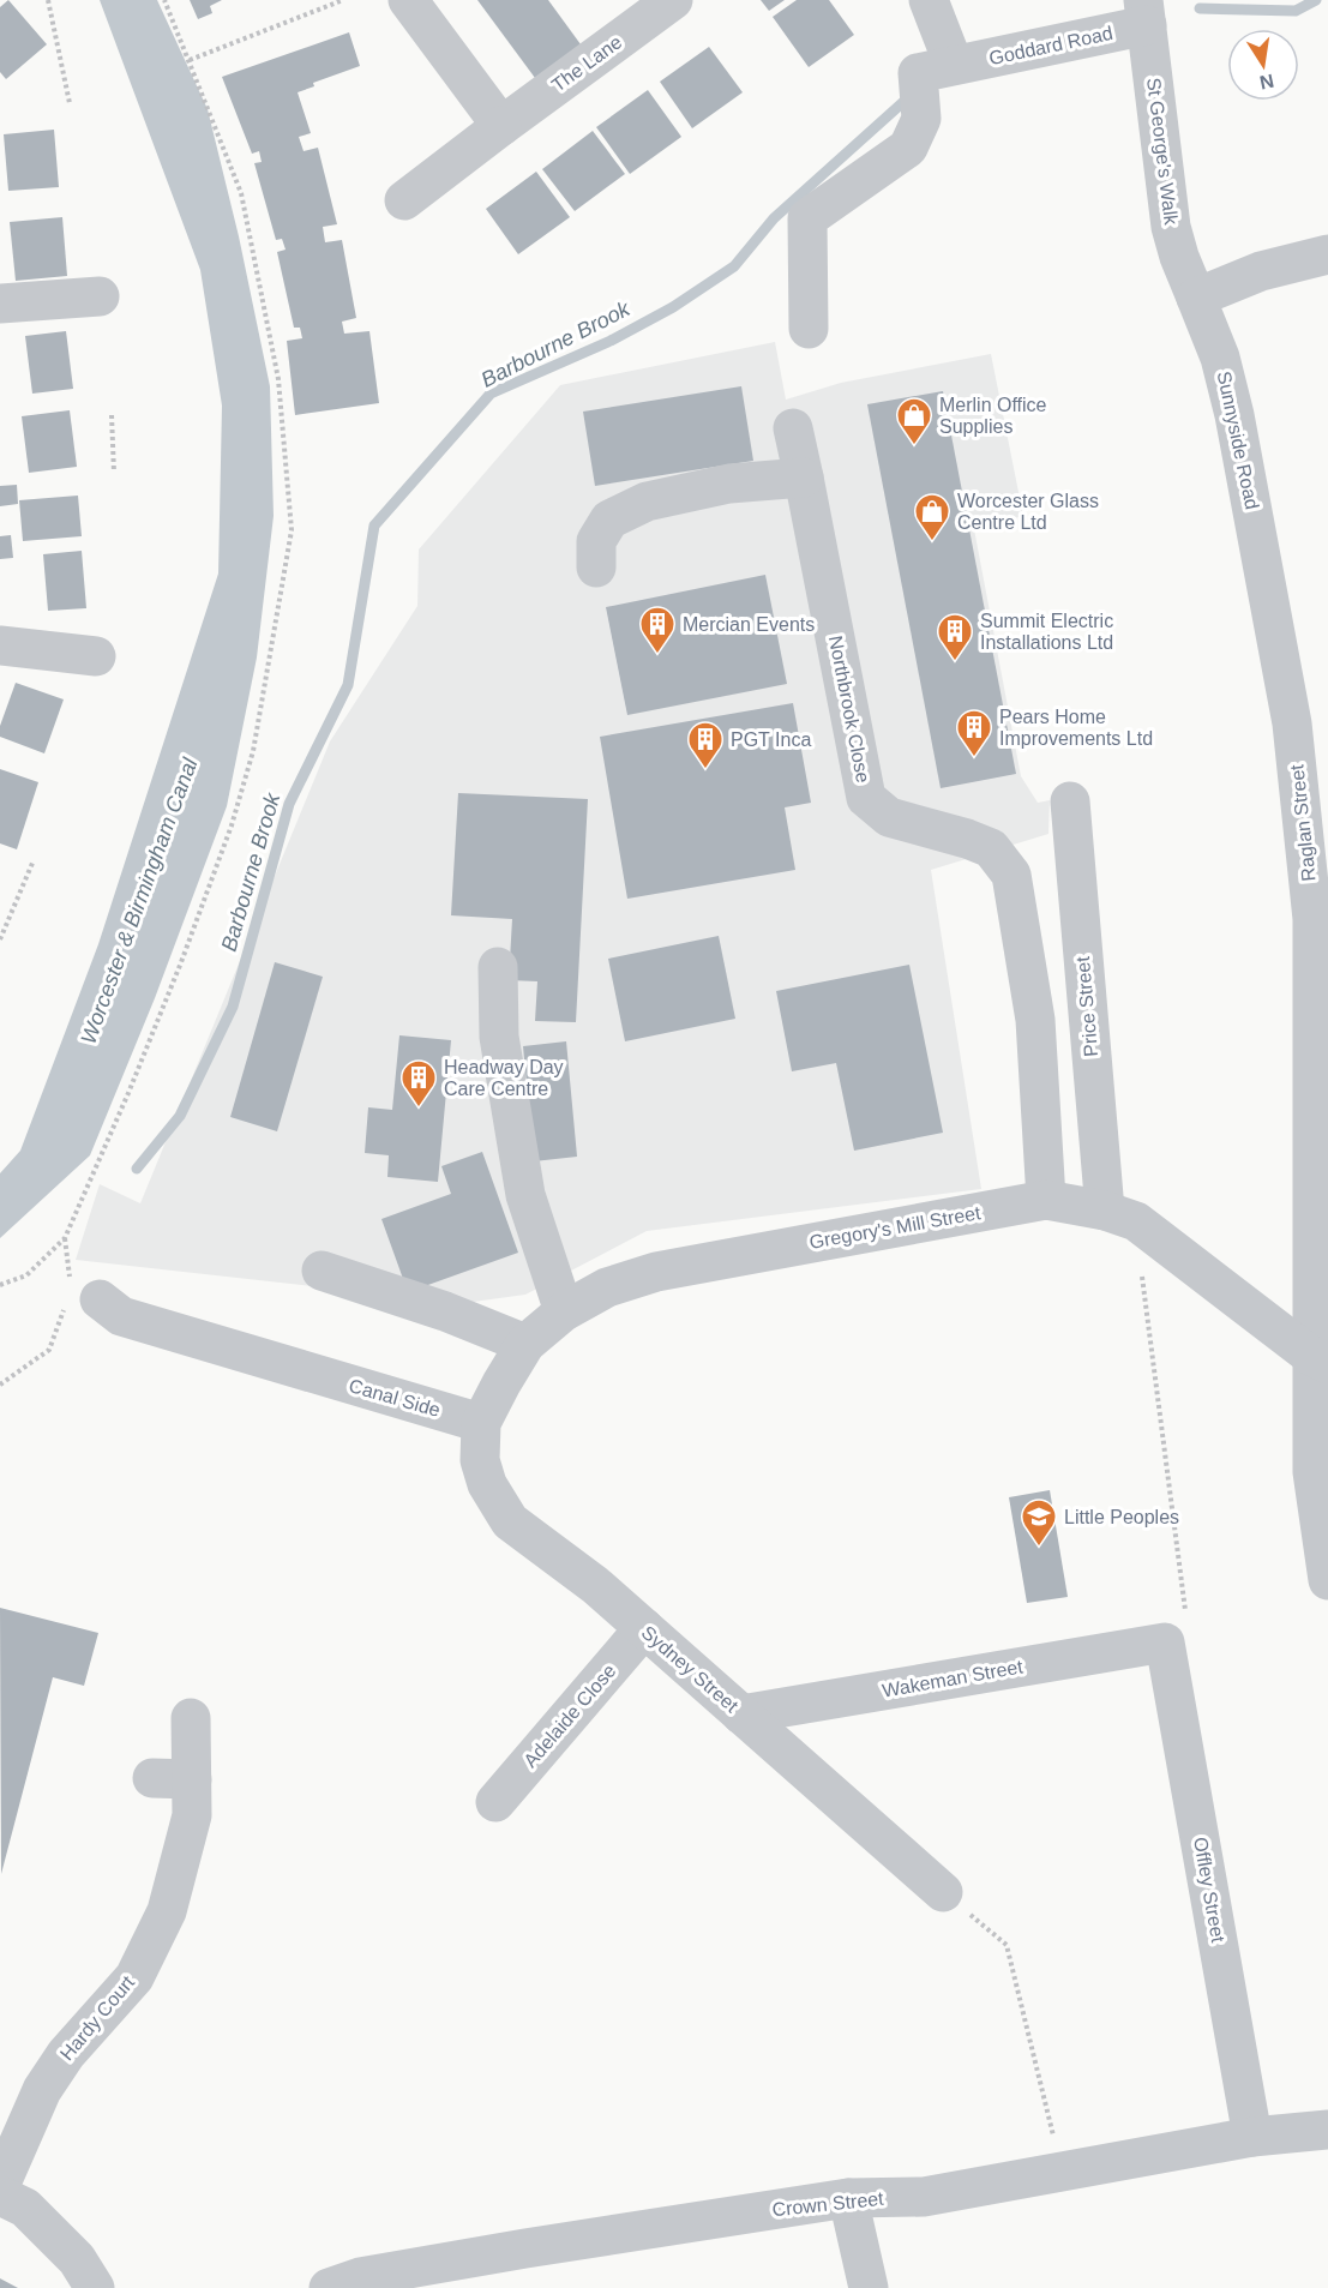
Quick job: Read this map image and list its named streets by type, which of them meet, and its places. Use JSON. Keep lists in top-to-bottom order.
{
  "streets": {
    "street": [
      "Goddard Road",
      "The Lane",
      "St George's Walk",
      "Sunnyside Road",
      "Northbrook Close",
      "Raglan Street",
      "Price Street",
      "Gregory's Mill Street",
      "Canal Side",
      "Sydney Street",
      "Wakeman Street",
      "Adelaide Close",
      "Offley Street",
      "Hardy Court",
      "Crown Street"
    ]
  },
  "crossings": [
    ["Goddard Road", "St George's Walk"],
    ["St George's Walk", "Sunnyside Road"],
    ["Sunnyside Road", "Raglan Street"],
    ["Northbrook Close", "Gregory's Mill Street"],
    ["Raglan Street", "Gregory's Mill Street"],
    ["Price Street", "Gregory's Mill Street"],
    ["Gregory's Mill Street", "Canal Side"],
    ["Gregory's Mill Street", "Sydney Street"],
    ["Canal Side", "Sydney Street"],
    ["Sydney Street", "Wakeman Street"],
    ["Sydney Street", "Adelaide Close"],
    ["Wakeman Street", "Offley Street"],
    ["Offley Street", "Crown Street"]
  ],
  "water": ["Barbourne Brook", "Worcester & Birmingham Canal"],
  "places": {
    "shop": ["Merlin Office Supplies", "Worcester Glass Centre Ltd"],
    "building": [
      "Mercian Events",
      "Summit Electric Installations Ltd",
      "Pears Home Improvements Ltd",
      "PGT Inca",
      "Headway Day Care Centre"
    ],
    "school or university": ["Little Peoples"]
  },
  "north": "bottom"
}
